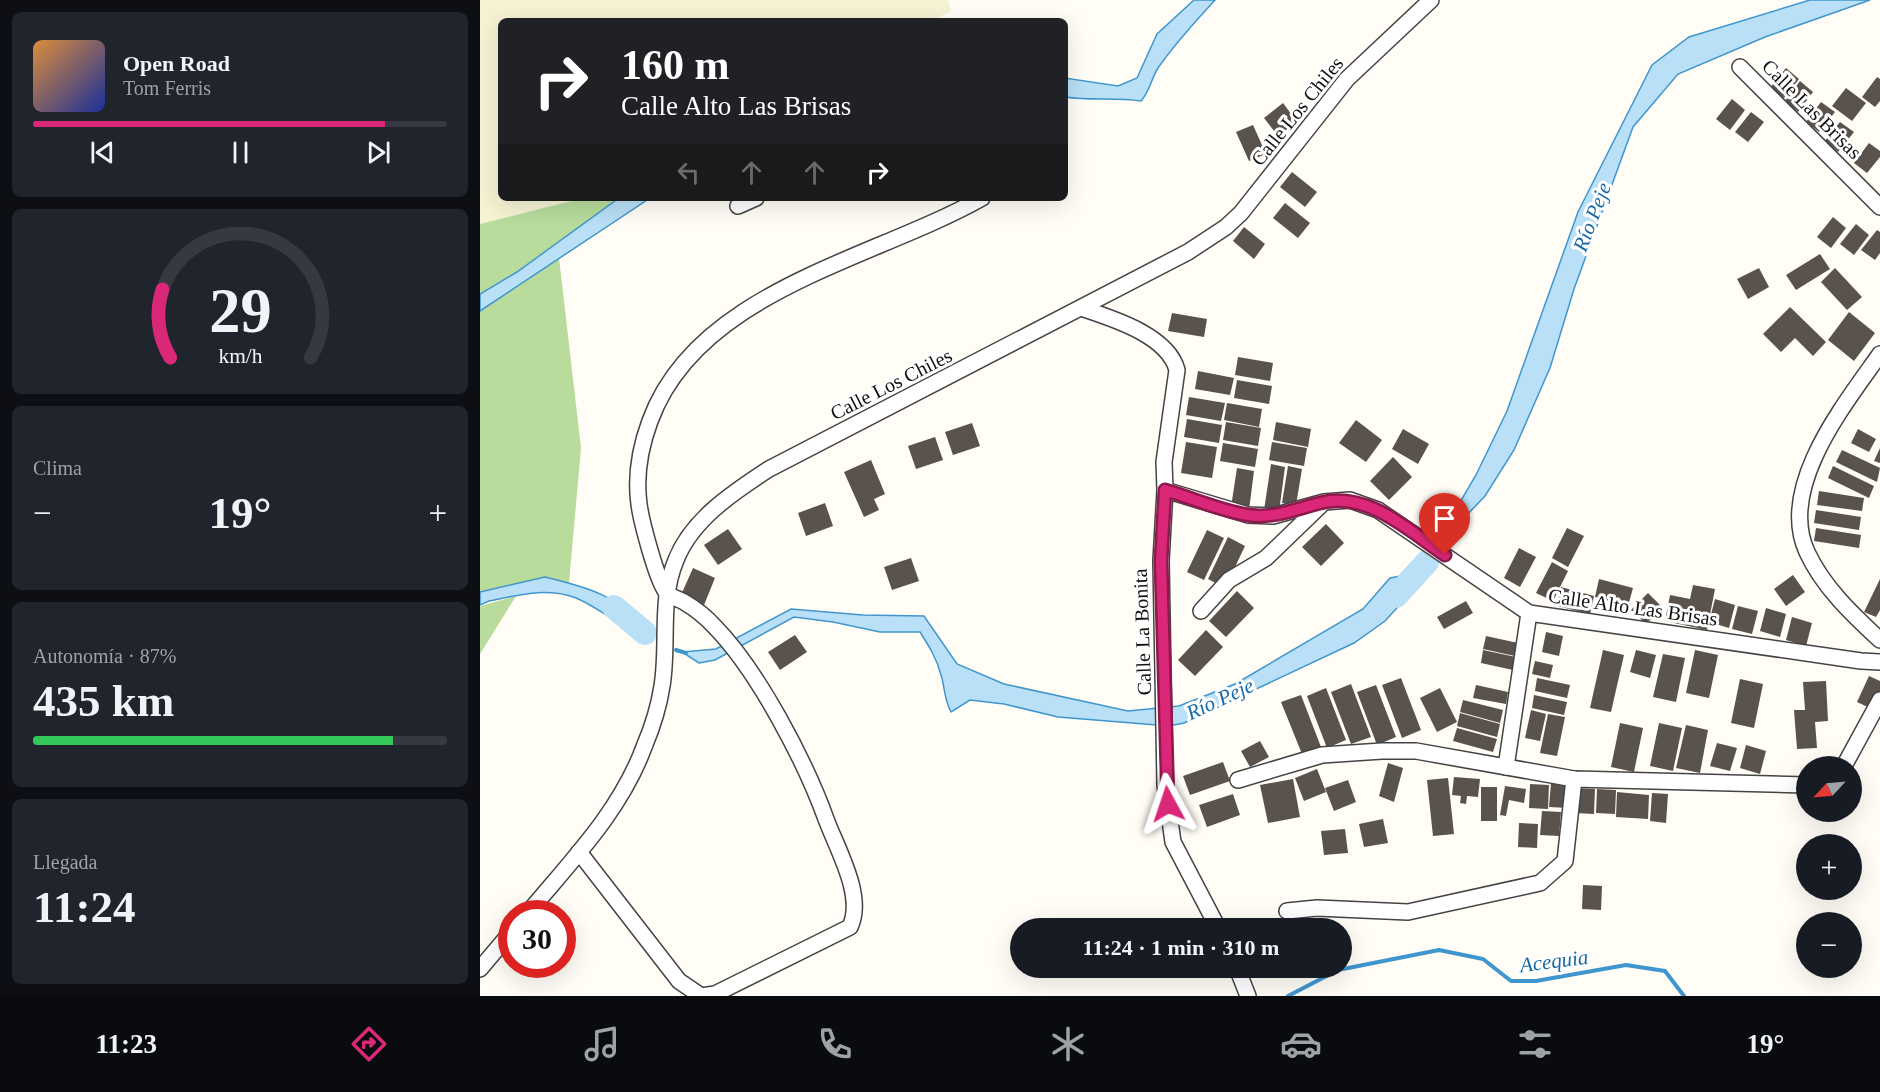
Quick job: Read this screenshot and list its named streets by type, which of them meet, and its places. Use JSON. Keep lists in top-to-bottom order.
{
  "streets": {
    "street": [
      "Calle Las Brisas",
      "Calle Los Chiles",
      "Calle Alto Las Brisas",
      "Calle La Bonita"
    ]
  },
  "crossings": [
    ["Calle Los Chiles", "Calle La Bonita"],
    ["Calle Alto Las Brisas", "Calle La Bonita"]
  ],
  "water": ["Río Peje", "Acequia"],
  "north": "bottom left",
  "page": {
    "turn": ["160 m", "Calle Alto Las Brisas"],
    "song": ["Open Road", "Tom Ferris"],
    "tile": [
      "Clima",
      ["Autonomía · 87%", "435 km"],
      ["Llegada", "11:24"]
    ],
    "heat": ["−", "19°", "+"],
    "map_buttons": ["+", "−"],
    "limit": "30",
    "trip": "11:24 · 1 min · 310 m",
    "tabs": ["11:23", "19°"],
    "gauge": ["29", "km/h"]
  }
}
